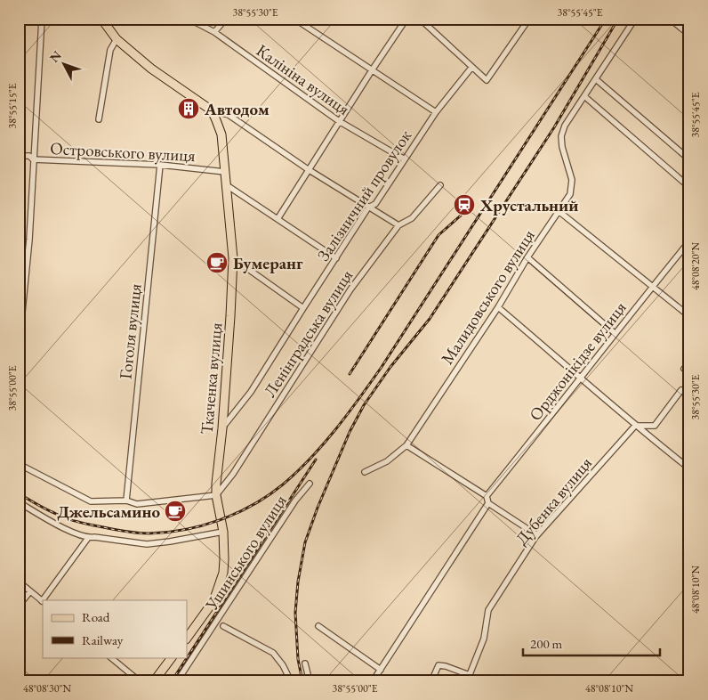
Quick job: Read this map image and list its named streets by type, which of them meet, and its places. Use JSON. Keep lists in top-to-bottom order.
{
  "streets": {
    "main road": ["Ткаченка вулиця"],
    "street": [
      "Калініна вулиця",
      "Островського вулиця",
      "Залізничний провулок",
      "Малидовського вулиця",
      "Гоголя вулиця",
      "Ленінградська вулиця",
      "Орджонікідзе вулиця",
      "Дубенка вулиця",
      "Ушинського вулиця"
    ]
  },
  "crossings": [
    ["Калініна вулиця", "Залізничний провулок"],
    ["Островського вулиця", "Гоголя вулиця"],
    ["Островського вулиця", "Ткаченка вулиця"],
    ["Залізничний провулок", "Ткаченка вулиця"],
    ["Ленінградська вулиця", "Ткаченка вулиця"]
  ],
  "places": {
    "building": ["Автодом"],
    "station": ["Хрустальний"],
    "cafe": ["Бумеранг", "Джельсамино"]
  },
  "legend": ["Road", "Railway"],
  "scale_bar": "200 m",
  "north": "top left",
  "coordinates": [
    "38°55'30\"E",
    "38°55'45\"E",
    "38°55'15\"E",
    "48°08'20\"N",
    "38°55'00\"E",
    "48°08'10\"N",
    "48°08'30\"N"
  ]
}
